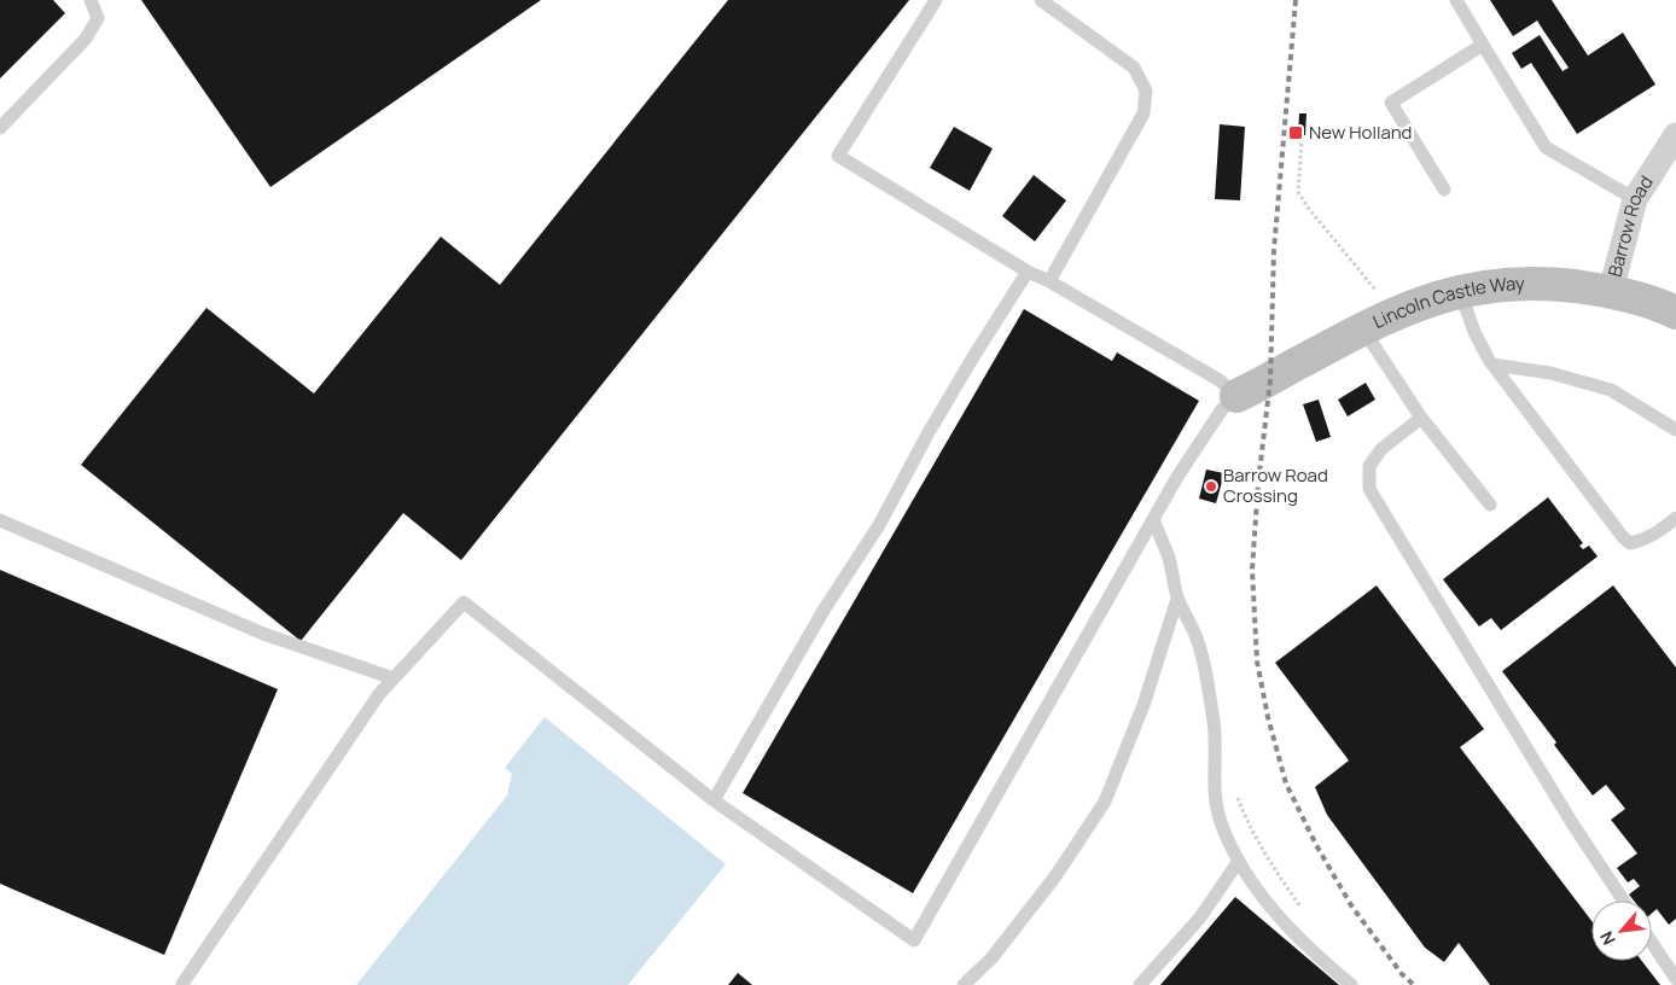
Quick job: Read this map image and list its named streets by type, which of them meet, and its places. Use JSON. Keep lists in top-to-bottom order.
{
  "streets": {
    "main road": ["Lincoln Castle Way"],
    "street": ["Barrow Road"]
  },
  "crossings": [
    ["Barrow Road", "Lincoln Castle Way"]
  ],
  "places": {
    "transit": ["New Holland"],
    "other": ["Barrow Road Crossing"]
  },
  "north": "bottom left"
}
